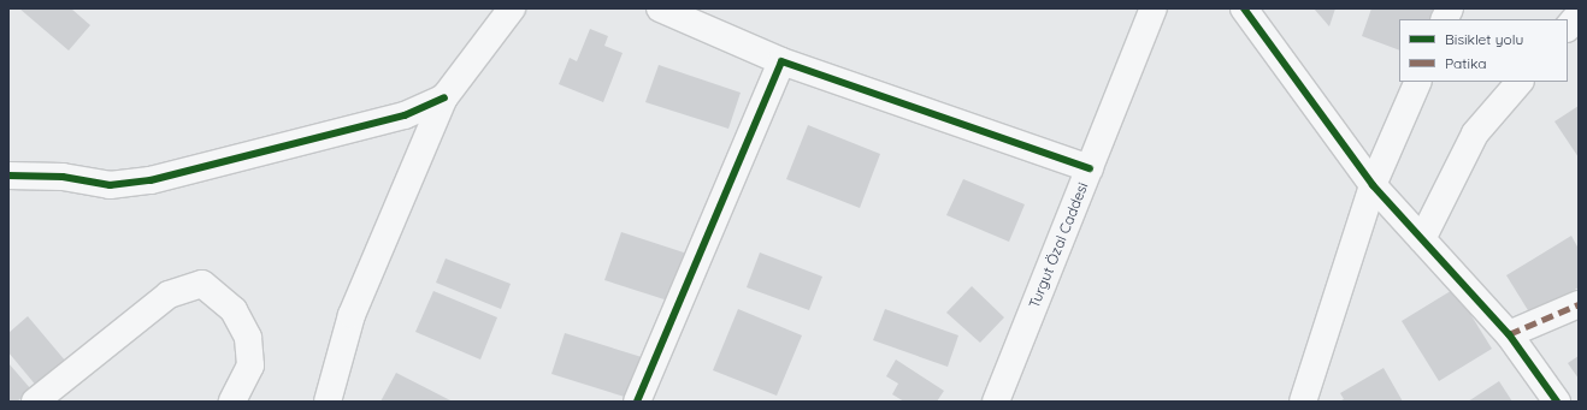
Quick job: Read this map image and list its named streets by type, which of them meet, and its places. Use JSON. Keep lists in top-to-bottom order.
{
  "streets": {
    "street": ["Turgut Özal Caddesi"]
  },
  "legend": ["Bisiklet yolu", "Patika"]
}
